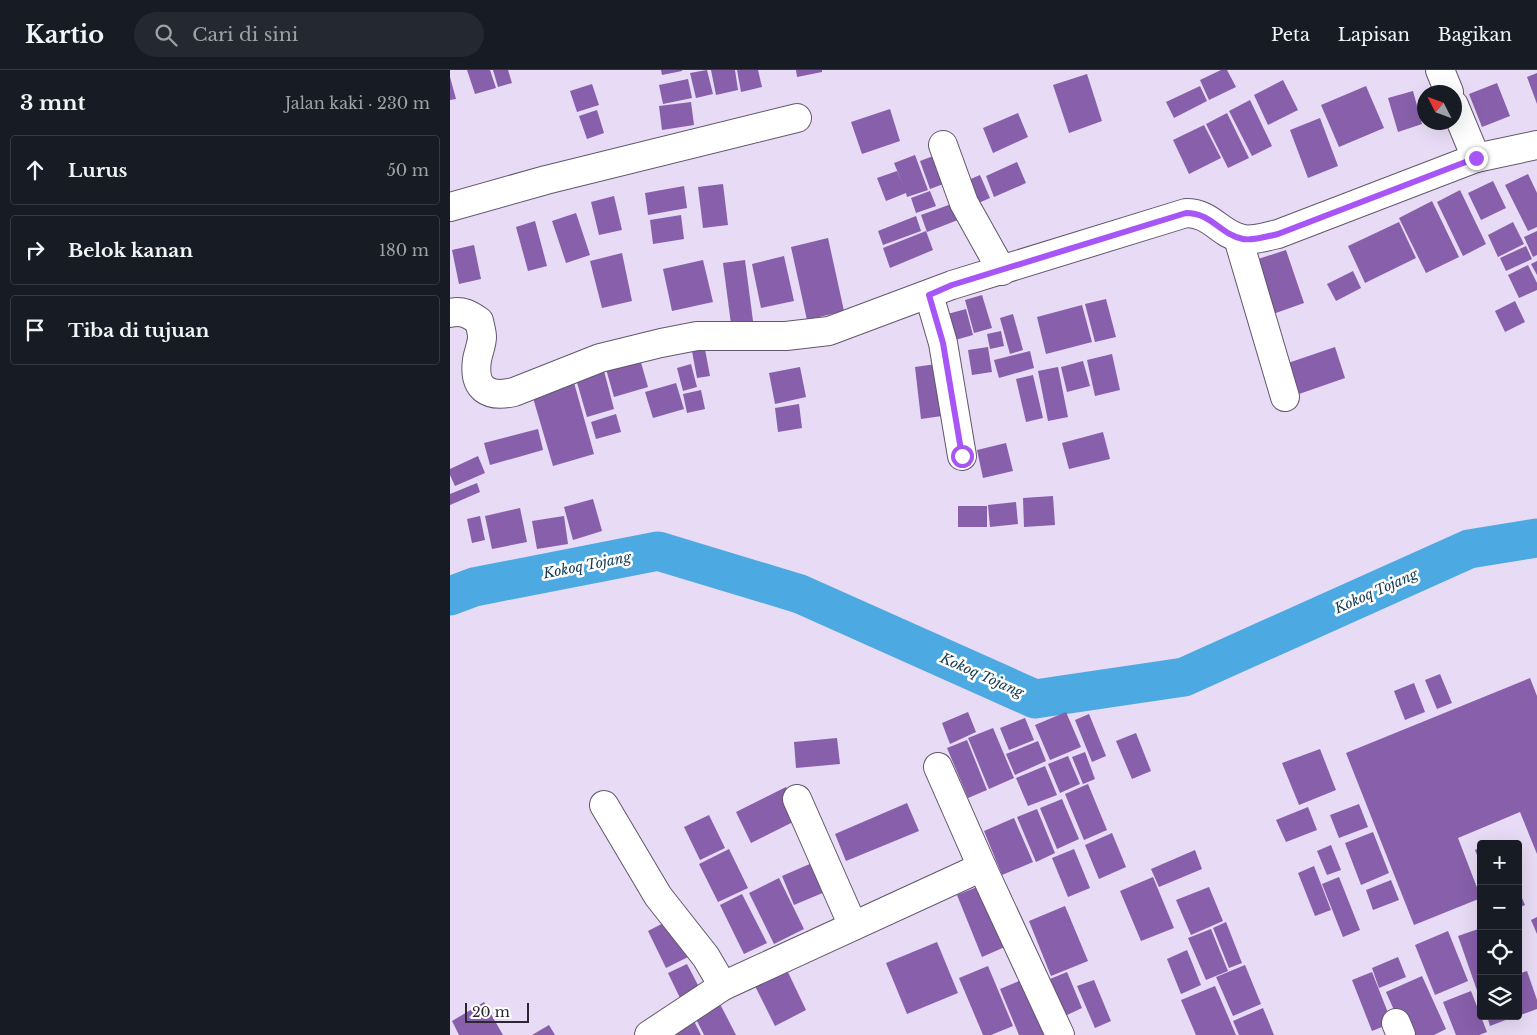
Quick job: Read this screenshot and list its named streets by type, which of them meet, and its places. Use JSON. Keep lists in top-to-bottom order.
{
  "water": ["Kokoq Tojang"],
  "scale_bar": "20 m",
  "north": "top left",
  "page": {
    "header": "Kartio",
    "search": "Cari di sini",
    "nav": ["Peta", "Lapisan", "Bagikan"],
    "heading": ["3 mnt", "Jalan kaki · 230 m"],
    "list": [
      ["Lurus", "50 m"],
      ["Belok kanan", "180 m"],
      "Tiba di tujuan"
    ],
    "map_buttons": ["+", "−"],
    "scale": "20 m"
  }
}
